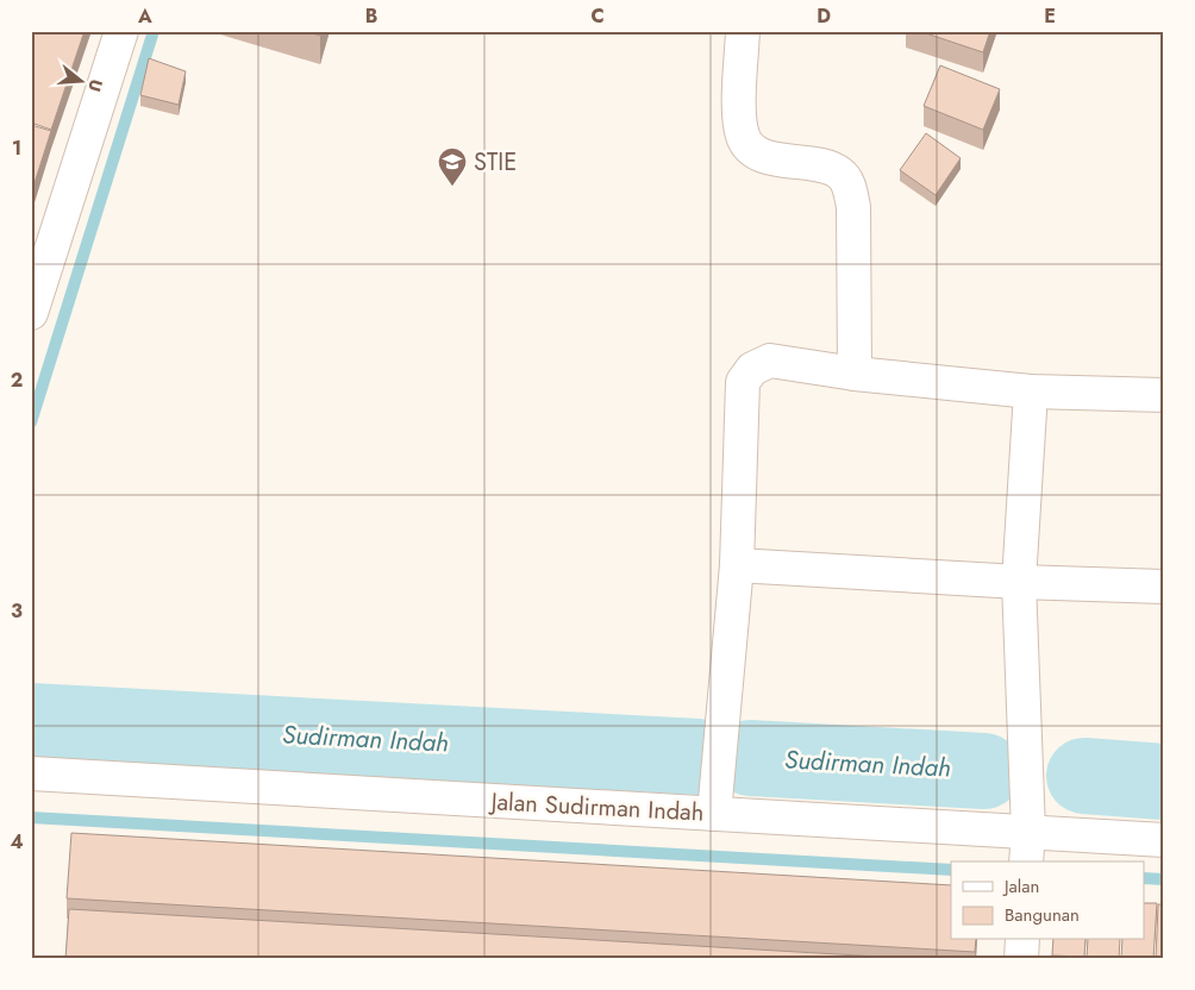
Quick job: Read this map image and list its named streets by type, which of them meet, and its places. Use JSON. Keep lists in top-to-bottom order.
{
  "streets": {
    "street": ["Jalan Sudirman Indah"]
  },
  "water": ["Sudirman Indah"],
  "places": {
    "school or university": ["STIE"]
  },
  "legend": ["Jalan", "Bangunan"],
  "north": "right",
  "grid": {
    "columns": [
      "A",
      "B",
      "C",
      "D",
      "E"
    ],
    "rows": [
      "1",
      "2",
      "3",
      "4"
    ]
  }
}
